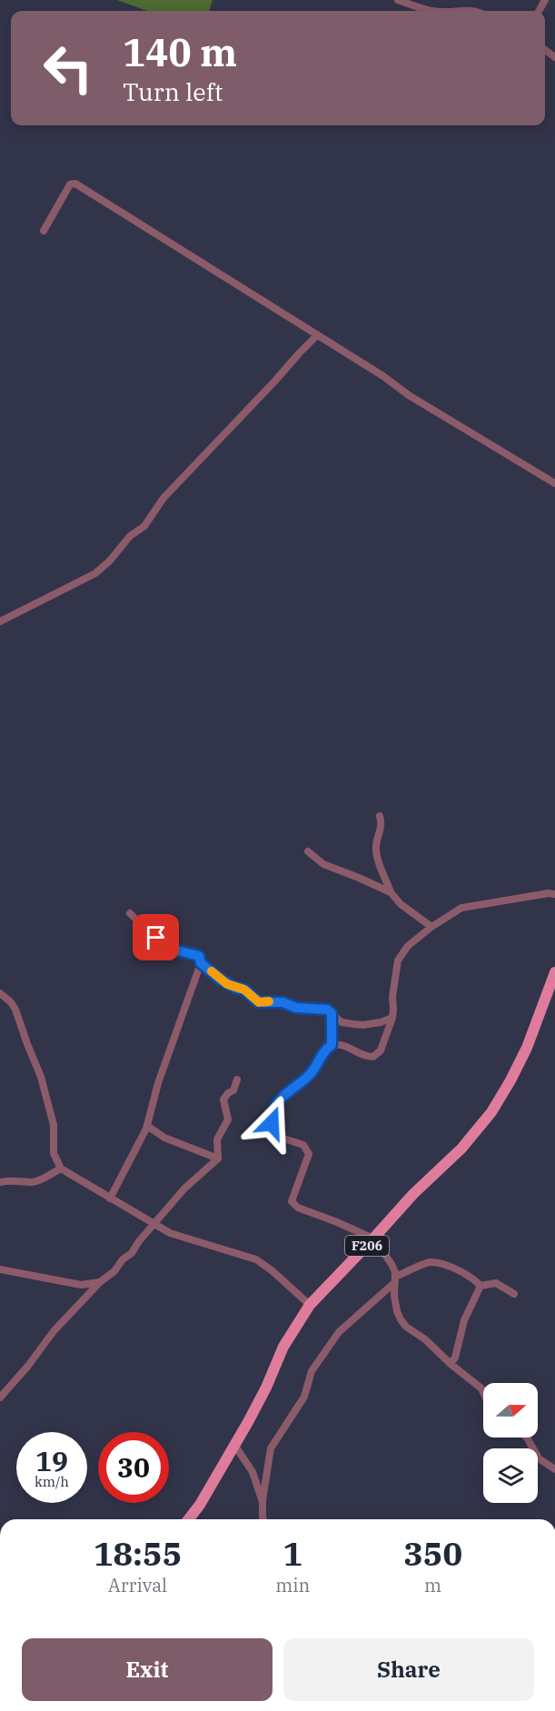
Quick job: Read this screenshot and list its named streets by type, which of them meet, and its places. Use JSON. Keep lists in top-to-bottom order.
{
  "streets": {
    "main road": ["F206"]
  },
  "north": "right",
  "page": {
    "turn": ["140 m", "Turn left"],
    "speed": "19 km/h",
    "limit": "30",
    "eta": [
      "18:55",
      "Arrival",
      "1",
      "min",
      "350",
      "m"
    ],
    "buttons": ["Exit", "Share"]
  }
}
